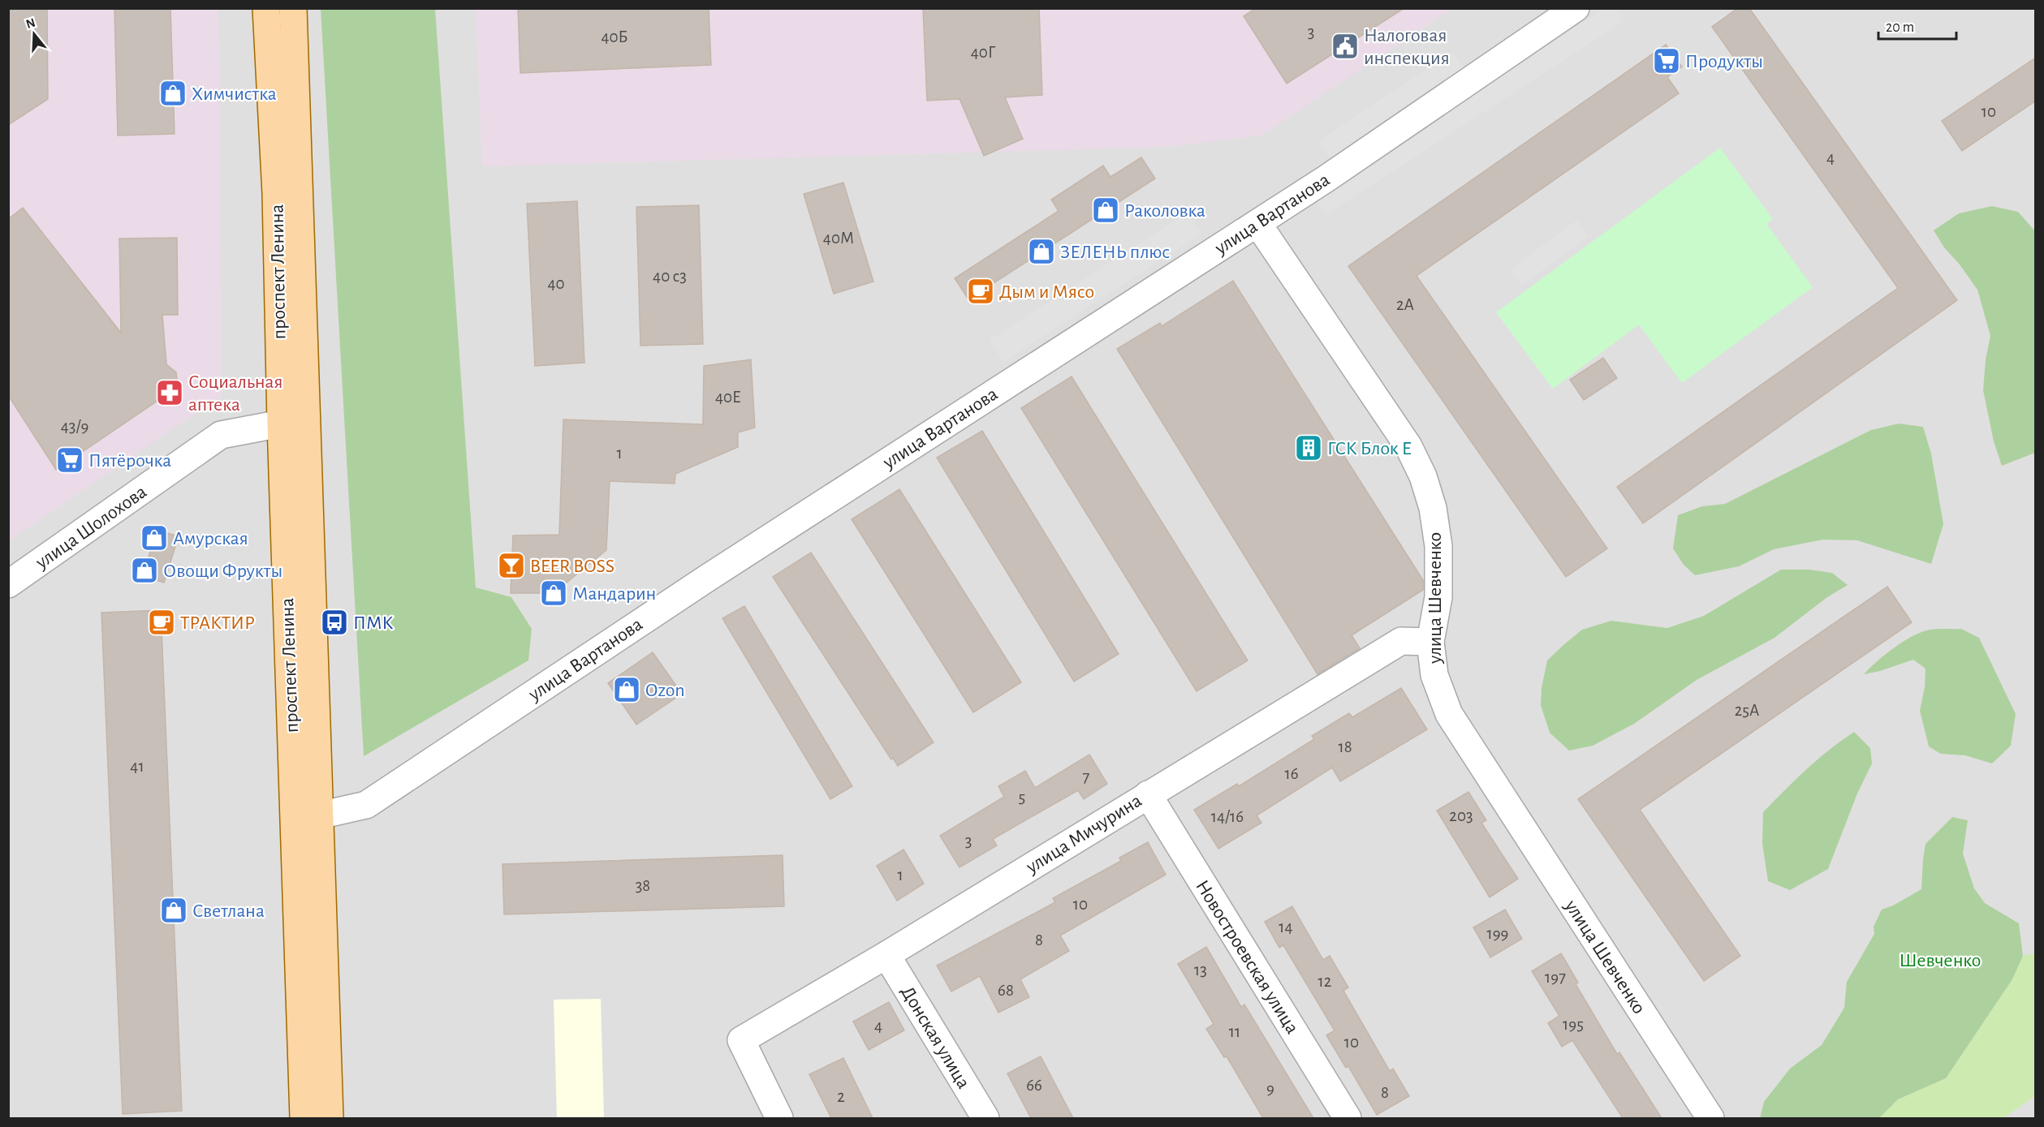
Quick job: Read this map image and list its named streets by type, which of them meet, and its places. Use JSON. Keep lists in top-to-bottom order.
{
  "streets": {
    "main road": ["проспект Ленина"],
    "street": [
      "улица Вартанова",
      "улица Шолохова",
      "улица Шевченко",
      "улица Мичурина",
      "Новостроевская улица",
      "Донская улица"
    ]
  },
  "crossings": [
    ["улица Вартанова", "проспект Ленина"],
    ["улица Вартанова", "улица Шевченко"],
    ["проспект Ленина", "улица Шолохова"],
    ["улица Шевченко", "улица Мичурина"],
    ["улица Мичурина", "Новостроевская улица"],
    ["улица Мичурина", "Донская улица"]
  ],
  "parks": ["Шевченко"],
  "places": {
    "public building": ["Налоговая инспекция"],
    "supermarket": ["Продукты", "Пятёрочка"],
    "shop": [
      "Химчистка",
      "Раколовка",
      "ЗЕЛЕНЬ плюс",
      "Амурская",
      "Овощи Фрукты",
      "Мандарин",
      "Ozon",
      "Светлана"
    ],
    "cafe": ["Дым и Мясо", "ТРАКТИР"],
    "pharmacy": ["Социальная аптека"],
    "building": ["ГСК Блок Е"],
    "bar": ["BEER BOSS"],
    "bus stop": ["ПМК"]
  },
  "house_numbers": [
    "3",
    "40Б",
    "40Г",
    "10",
    "4",
    "40М",
    "40 с3",
    "40",
    "2А",
    "40Е",
    "43/9",
    "1",
    "25А",
    "18",
    "41",
    "16",
    "7",
    "5",
    "203",
    "14/16",
    "3",
    "1",
    "38",
    "10",
    "14",
    "199",
    "8",
    "13",
    "197",
    "12",
    "68",
    "195",
    "4",
    "11",
    "10",
    "66",
    "9",
    "8",
    "2"
  ],
  "scale_bar": "20 m",
  "north": "top"
}
